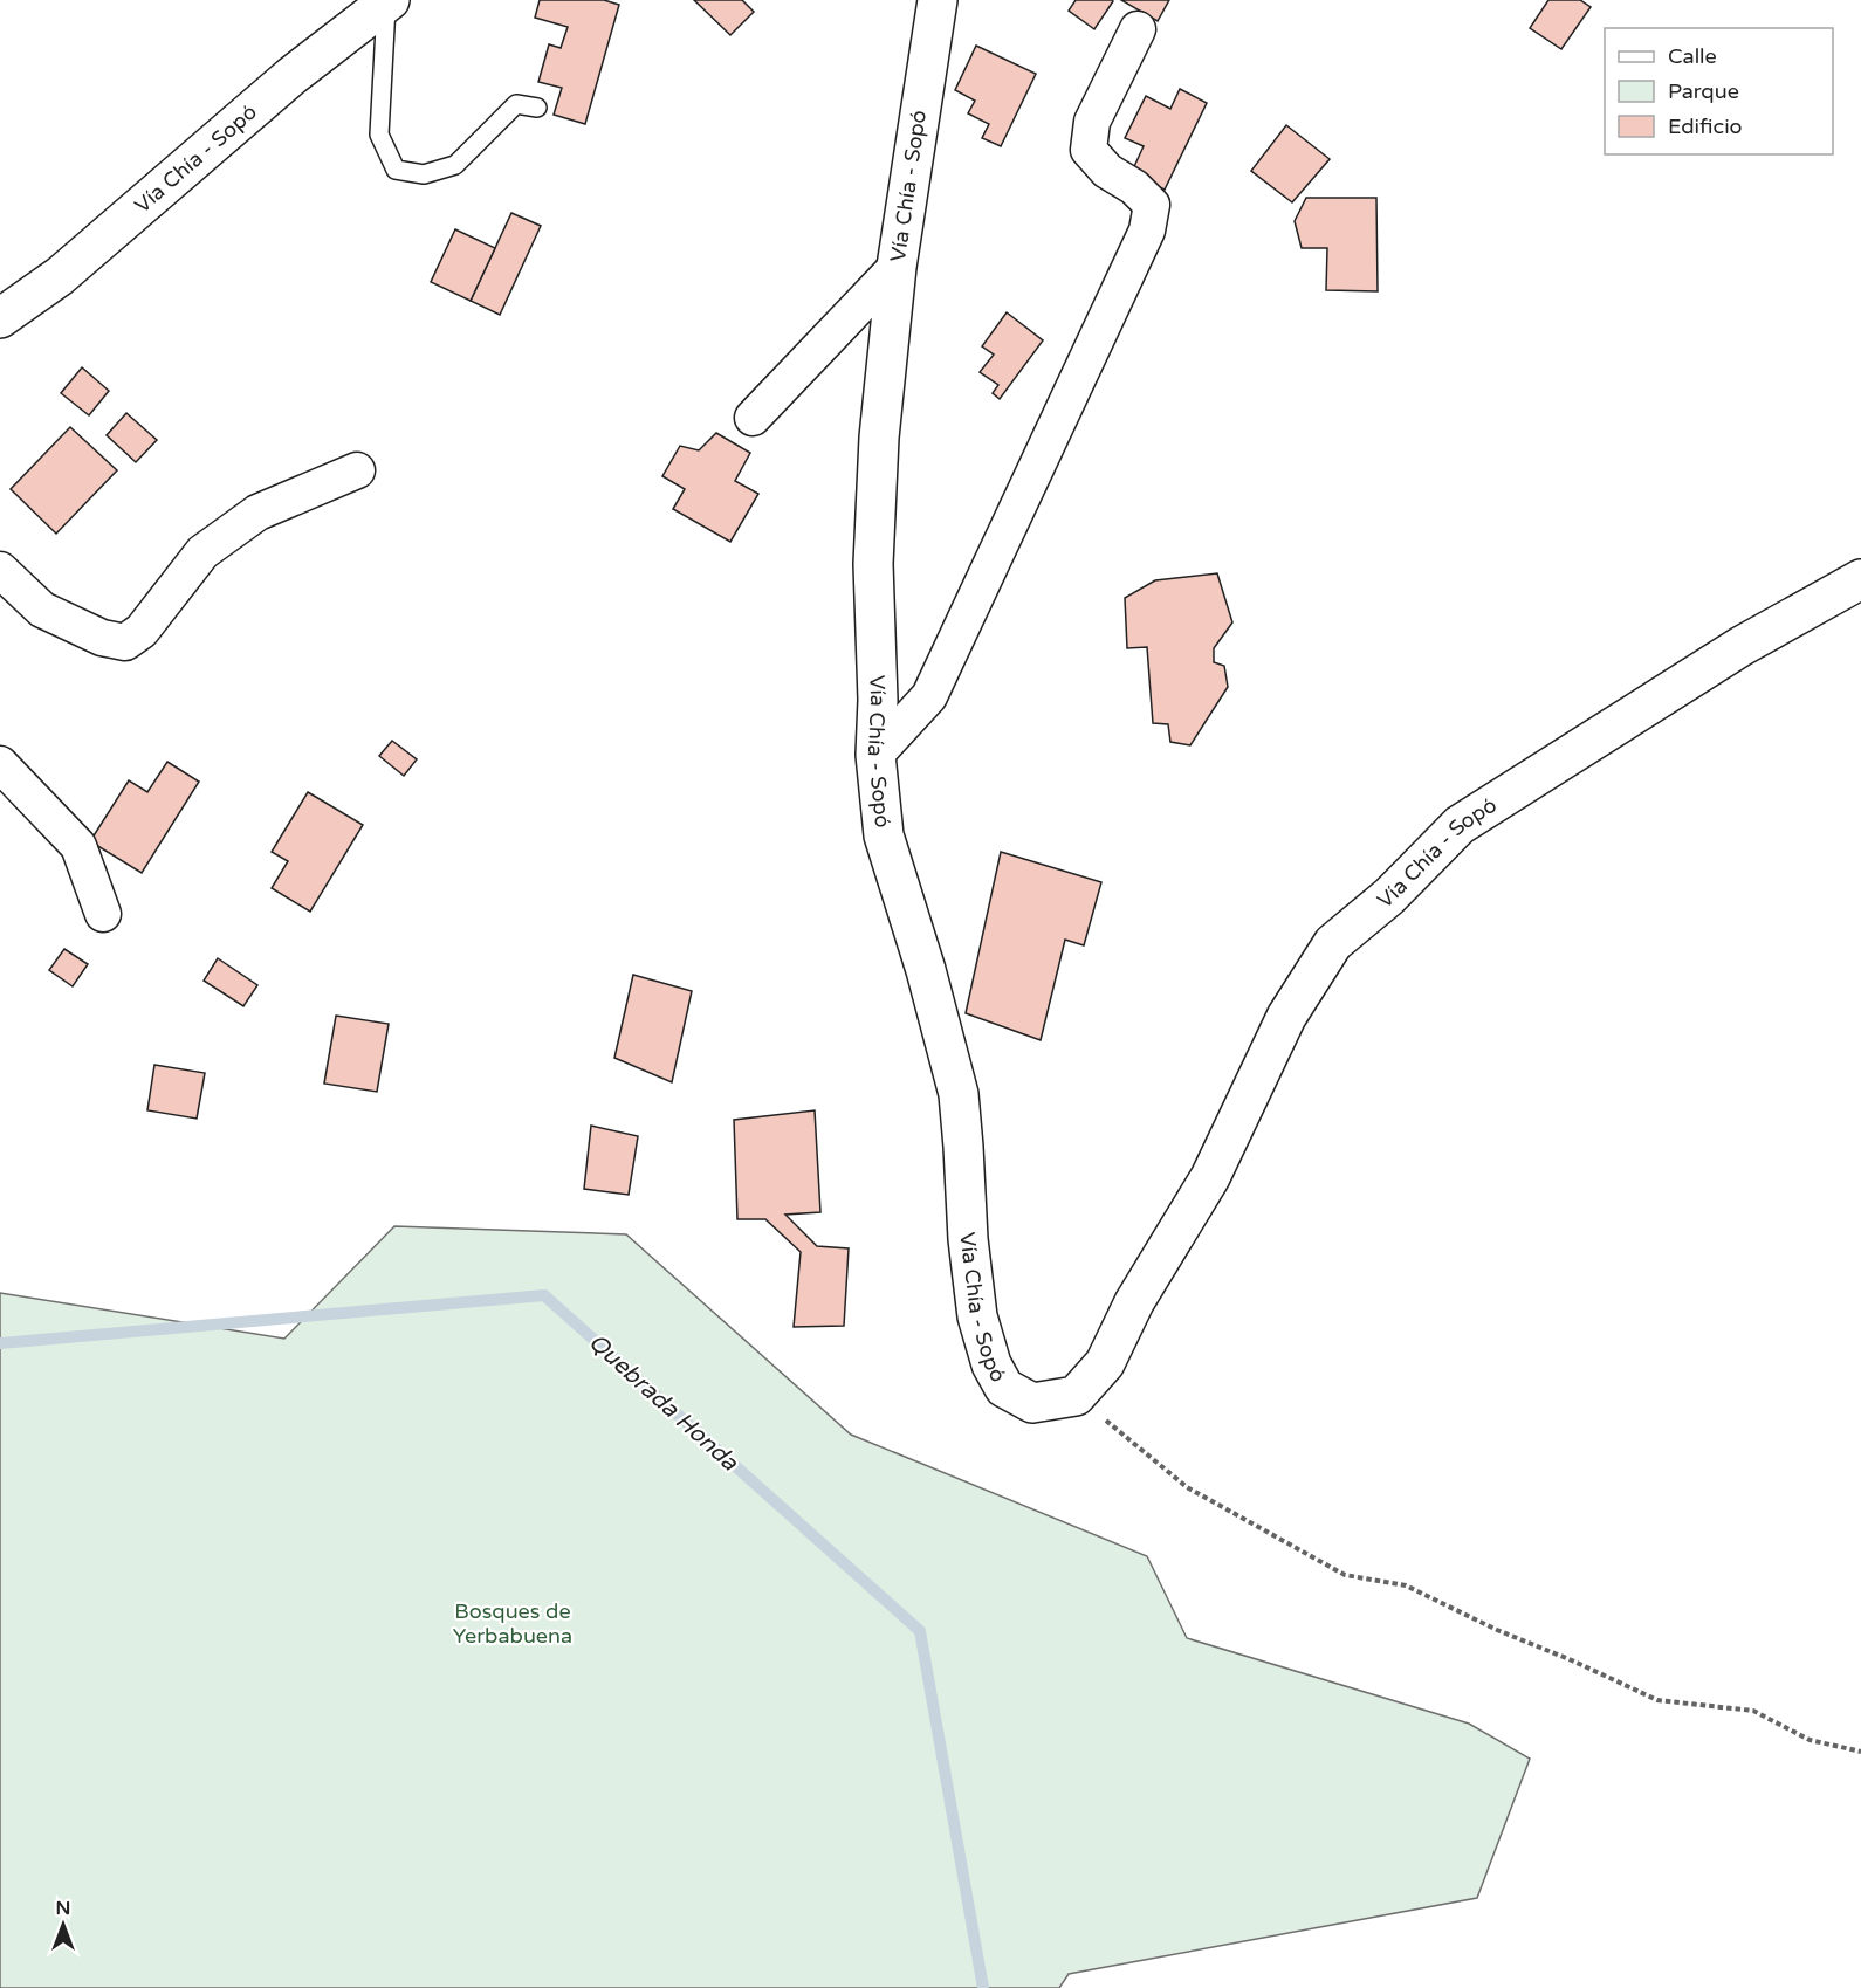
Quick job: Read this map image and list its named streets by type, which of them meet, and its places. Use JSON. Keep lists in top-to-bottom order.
{
  "streets": {
    "street": ["Vía Chía - Sopó"]
  },
  "water": ["Quebrada Honda"],
  "parks": ["Bosques de Yerbabuena"],
  "legend": ["Calle", "Parque", "Edificio"],
  "north": "top"
}
